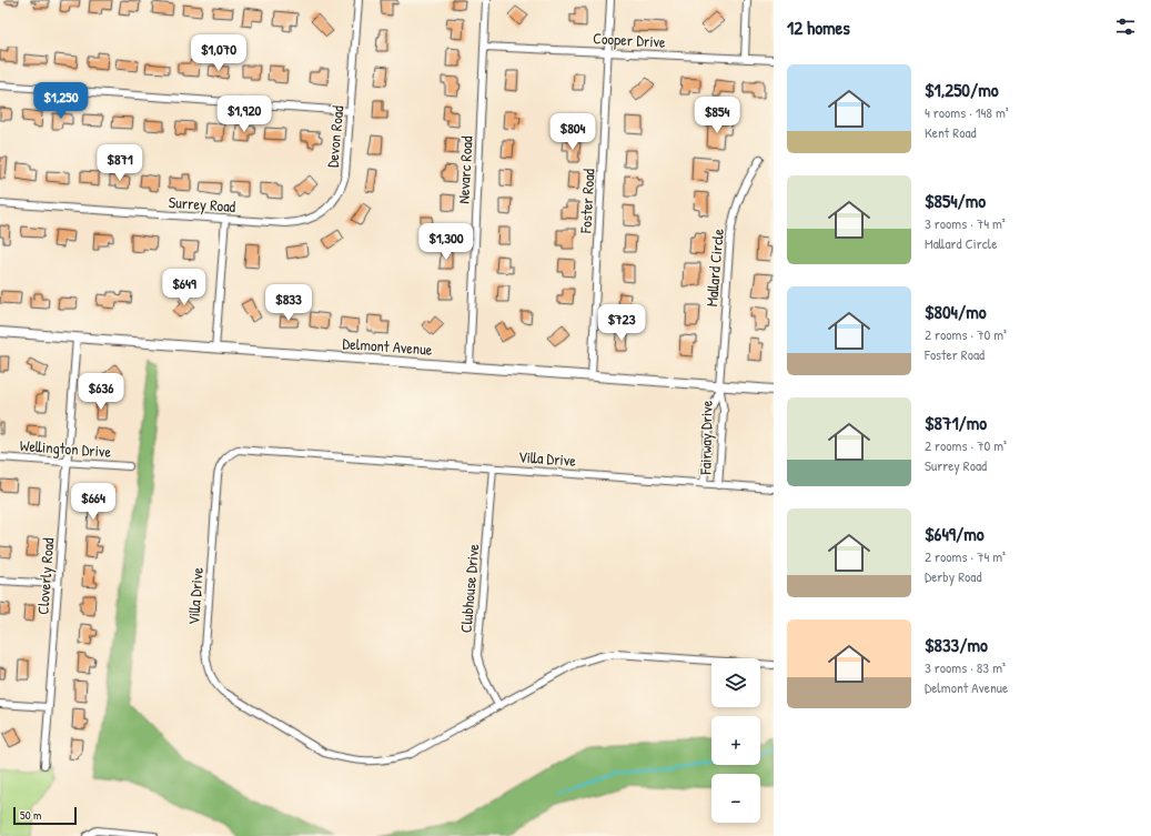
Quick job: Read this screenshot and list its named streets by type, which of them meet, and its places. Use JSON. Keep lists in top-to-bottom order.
{
  "streets": {
    "street": [
      "Cooper Drive",
      "Devon Road",
      "Nevarc Road",
      "Foster Road",
      "Surrey Road",
      "Mallard Circle",
      "Delmont Avenue",
      "Fairway Drive",
      "Wellington Drive",
      "Villa Drive",
      "Cloverly Road",
      "Clubhouse Drive"
    ]
  },
  "crossings": [
    ["Cooper Drive", "Nevarc Road"],
    ["Cooper Drive", "Foster Road"],
    ["Devon Road", "Surrey Road"],
    ["Nevarc Road", "Delmont Avenue"],
    ["Foster Road", "Delmont Avenue"],
    ["Mallard Circle", "Delmont Avenue"],
    ["Mallard Circle", "Fairway Drive"],
    ["Delmont Avenue", "Fairway Drive"],
    ["Delmont Avenue", "Cloverly Road"],
    ["Fairway Drive", "Villa Drive"],
    ["Wellington Drive", "Cloverly Road"],
    ["Villa Drive", "Clubhouse Drive"]
  ],
  "scale_bar": "50 m",
  "page": {
    "heading": "12 homes",
    "price": [
      "$1,070",
      "$1,250",
      "$1,920",
      "$854",
      "$804",
      "$871",
      "$1,300",
      "$649",
      "$833",
      "$723",
      "$636",
      "$664"
    ],
    "list": [
      {
        "name": "$1,250/mo",
        "note": "4 rooms · 148 m² · Kent Road"
      },
      {
        "name": "$854/mo",
        "note": "3 rooms · 74 m² · Mallard Circle"
      },
      {
        "name": "$804/mo",
        "note": "2 rooms · 70 m² · Foster Road"
      },
      {
        "name": "$871/mo",
        "note": "2 rooms · 70 m² · Surrey Road"
      },
      {
        "name": "$649/mo",
        "note": "2 rooms · 74 m² · Derby Road"
      },
      {
        "name": "$833/mo",
        "note": "3 rooms · 83 m² · Delmont Avenue"
      }
    ],
    "map_buttons": ["+", "−"],
    "scale": "50 m"
  }
}
